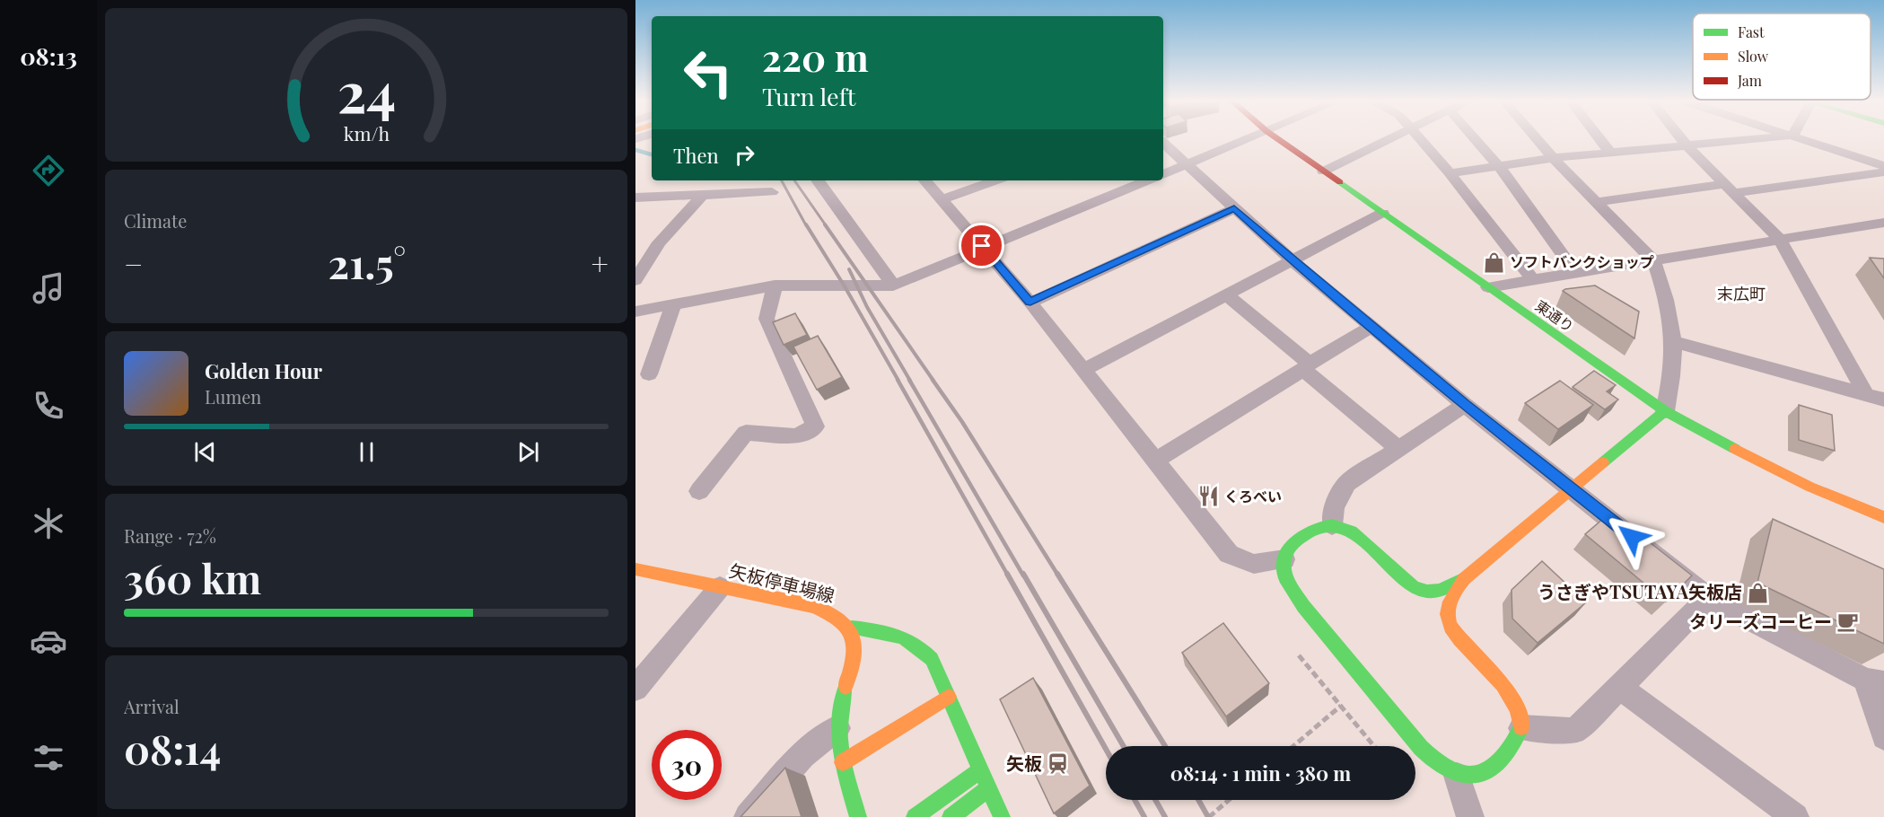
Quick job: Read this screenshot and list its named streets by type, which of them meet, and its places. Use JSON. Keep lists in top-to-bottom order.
{
  "streets": {
    "main road": ["東通り", "矢板停車場線"]
  },
  "districts": ["末広町"],
  "places": {
    "shop": ["ソフトバンクショップ", "うさぎやTSUTAYA矢板店"],
    "restaurant": ["くろべい"],
    "cafe": ["タリーズコーヒー"],
    "station": ["矢板"]
  },
  "legend": ["Fast", "Slow", "Jam"],
  "page": {
    "tabs": "08:13",
    "turn": ["220 m", "Turn left"],
    "then": "Then",
    "tile": [
      "Climate",
      ["Range · 72%", "360 km"],
      ["Arrival", "08:14"]
    ],
    "heat": ["−", "21.5°", "+"],
    "song": ["Golden Hour", "Lumen"],
    "limit": "30",
    "trip": "08:14 · 1 min · 380 m",
    "gauge": ["24", "km/h"]
  }
}
